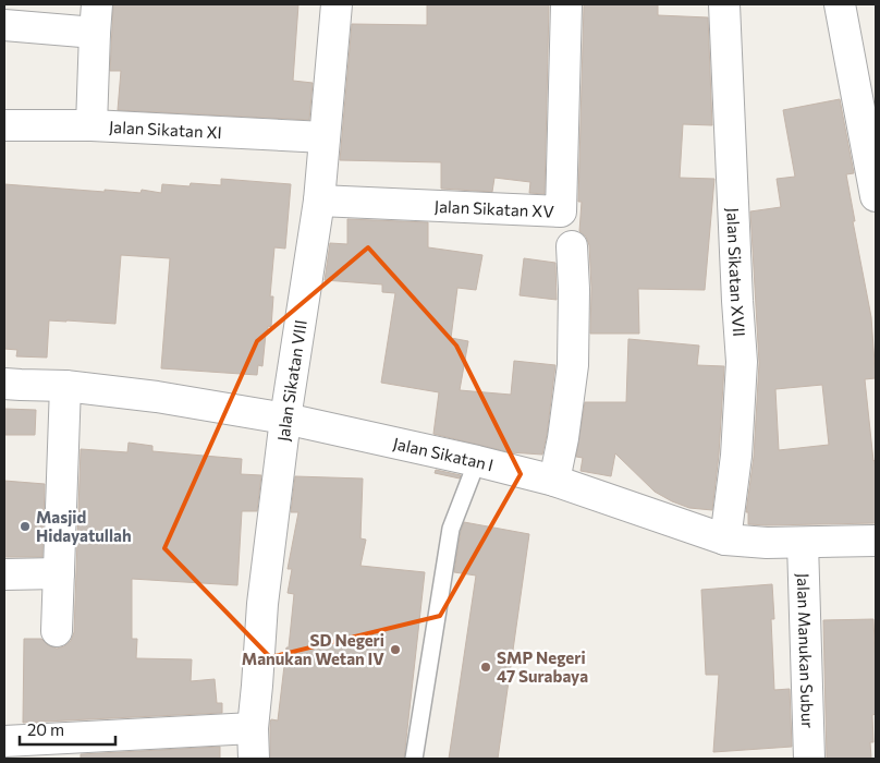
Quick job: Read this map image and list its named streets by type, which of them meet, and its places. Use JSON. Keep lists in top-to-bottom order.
{
  "streets": {
    "street": [
      "Jalan Sikatan XI",
      "Jalan Sikatan XV",
      "Jalan Sikatan XVII",
      "Jalan Sikatan VIII",
      "Jalan Sikatan I",
      "Jalan Manukan Subur"
    ]
  },
  "crossings": [
    ["Jalan Sikatan XI", "Jalan Sikatan VIII"],
    ["Jalan Sikatan XV", "Jalan Sikatan VIII"],
    ["Jalan Sikatan XVII", "Jalan Sikatan I"],
    ["Jalan Sikatan VIII", "Jalan Sikatan I"],
    ["Jalan Sikatan I", "Jalan Manukan Subur"]
  ],
  "places": ["Masjid Hidayatullah", "SD Negeri Manukan Wetan IV", "SMP Negeri 47 Surabaya"],
  "scale_bar": "20 m"
}
